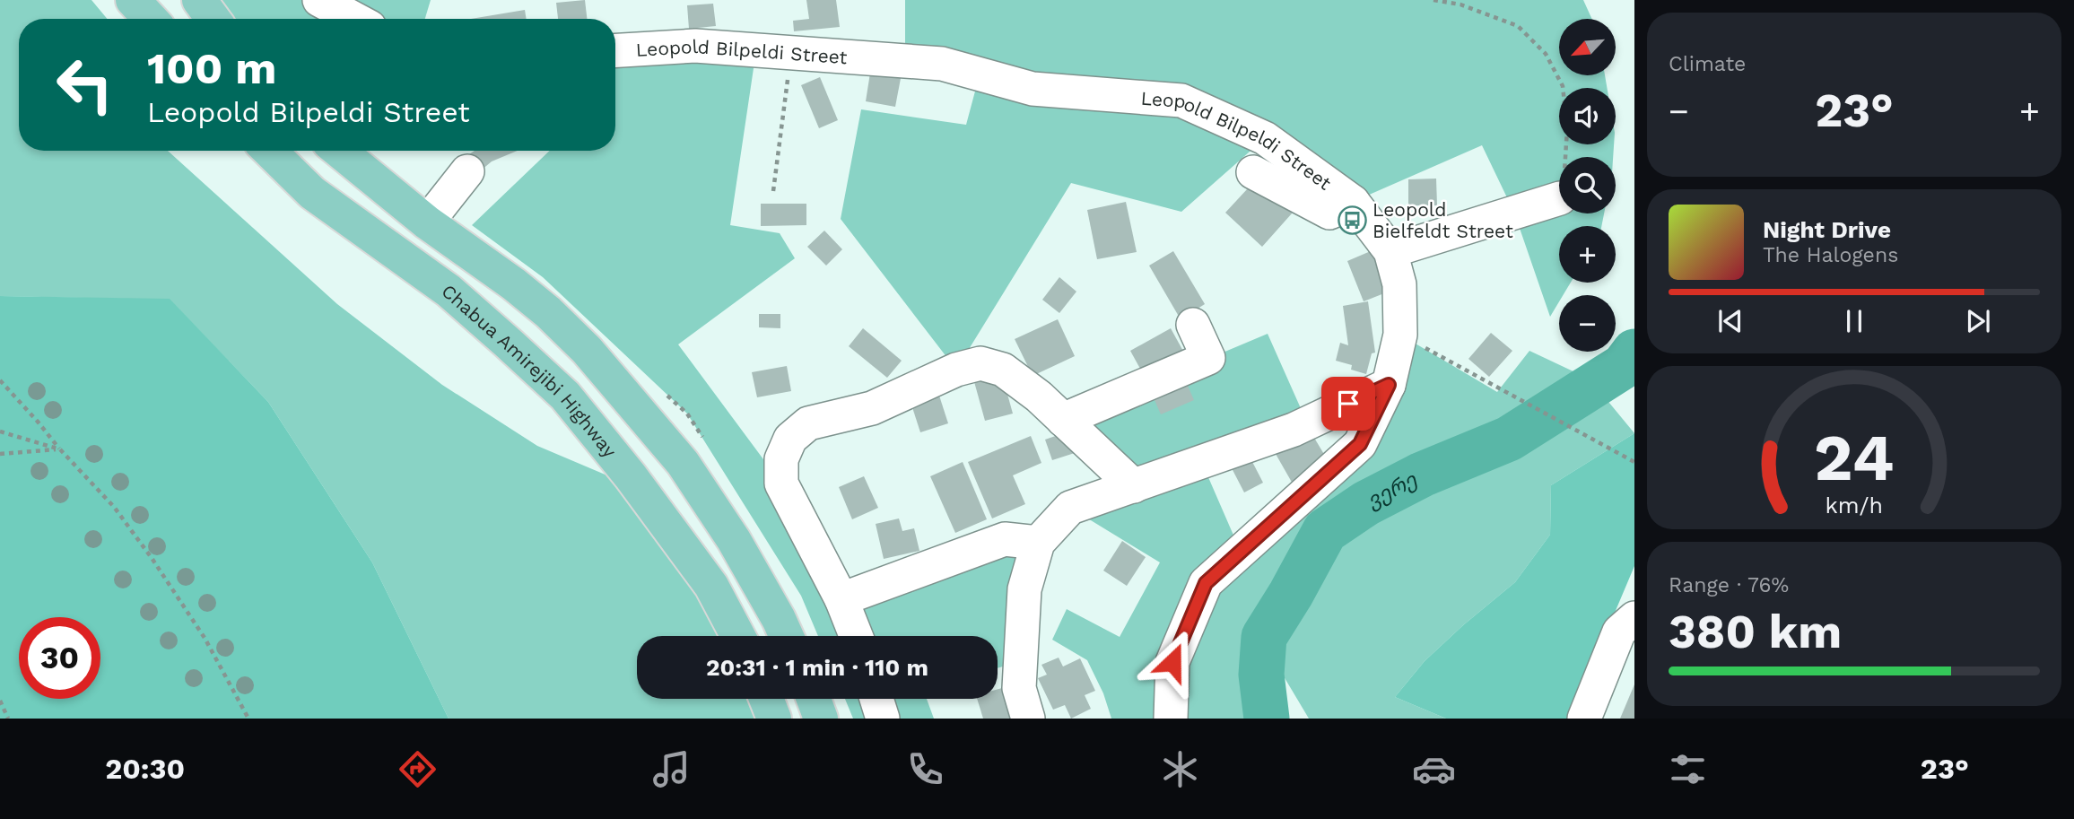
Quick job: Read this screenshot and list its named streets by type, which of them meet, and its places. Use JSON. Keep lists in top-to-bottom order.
{
  "streets": {
    "main road": ["Chabua Amirejibi Highway"],
    "street": ["Leopold Bilpeldi Street"]
  },
  "water": ["ვერე"],
  "places": {
    "bus stop": ["Leopold Bielfeldt Street"]
  },
  "north": "bottom left",
  "page": {
    "tile": [
      "Climate",
      ["Range · 76%", "380 km"]
    ],
    "map_buttons": ["+", "−"],
    "turn": ["100 m", "Leopold Bilpeldi Street"],
    "heat": ["−", "23°", "+"],
    "song": ["Night Drive", "The Halogens"],
    "limit": "30",
    "trip": "20:31 · 1 min · 110 m",
    "tabs": ["20:30", "23°"],
    "gauge": ["24", "km/h"]
  }
}
